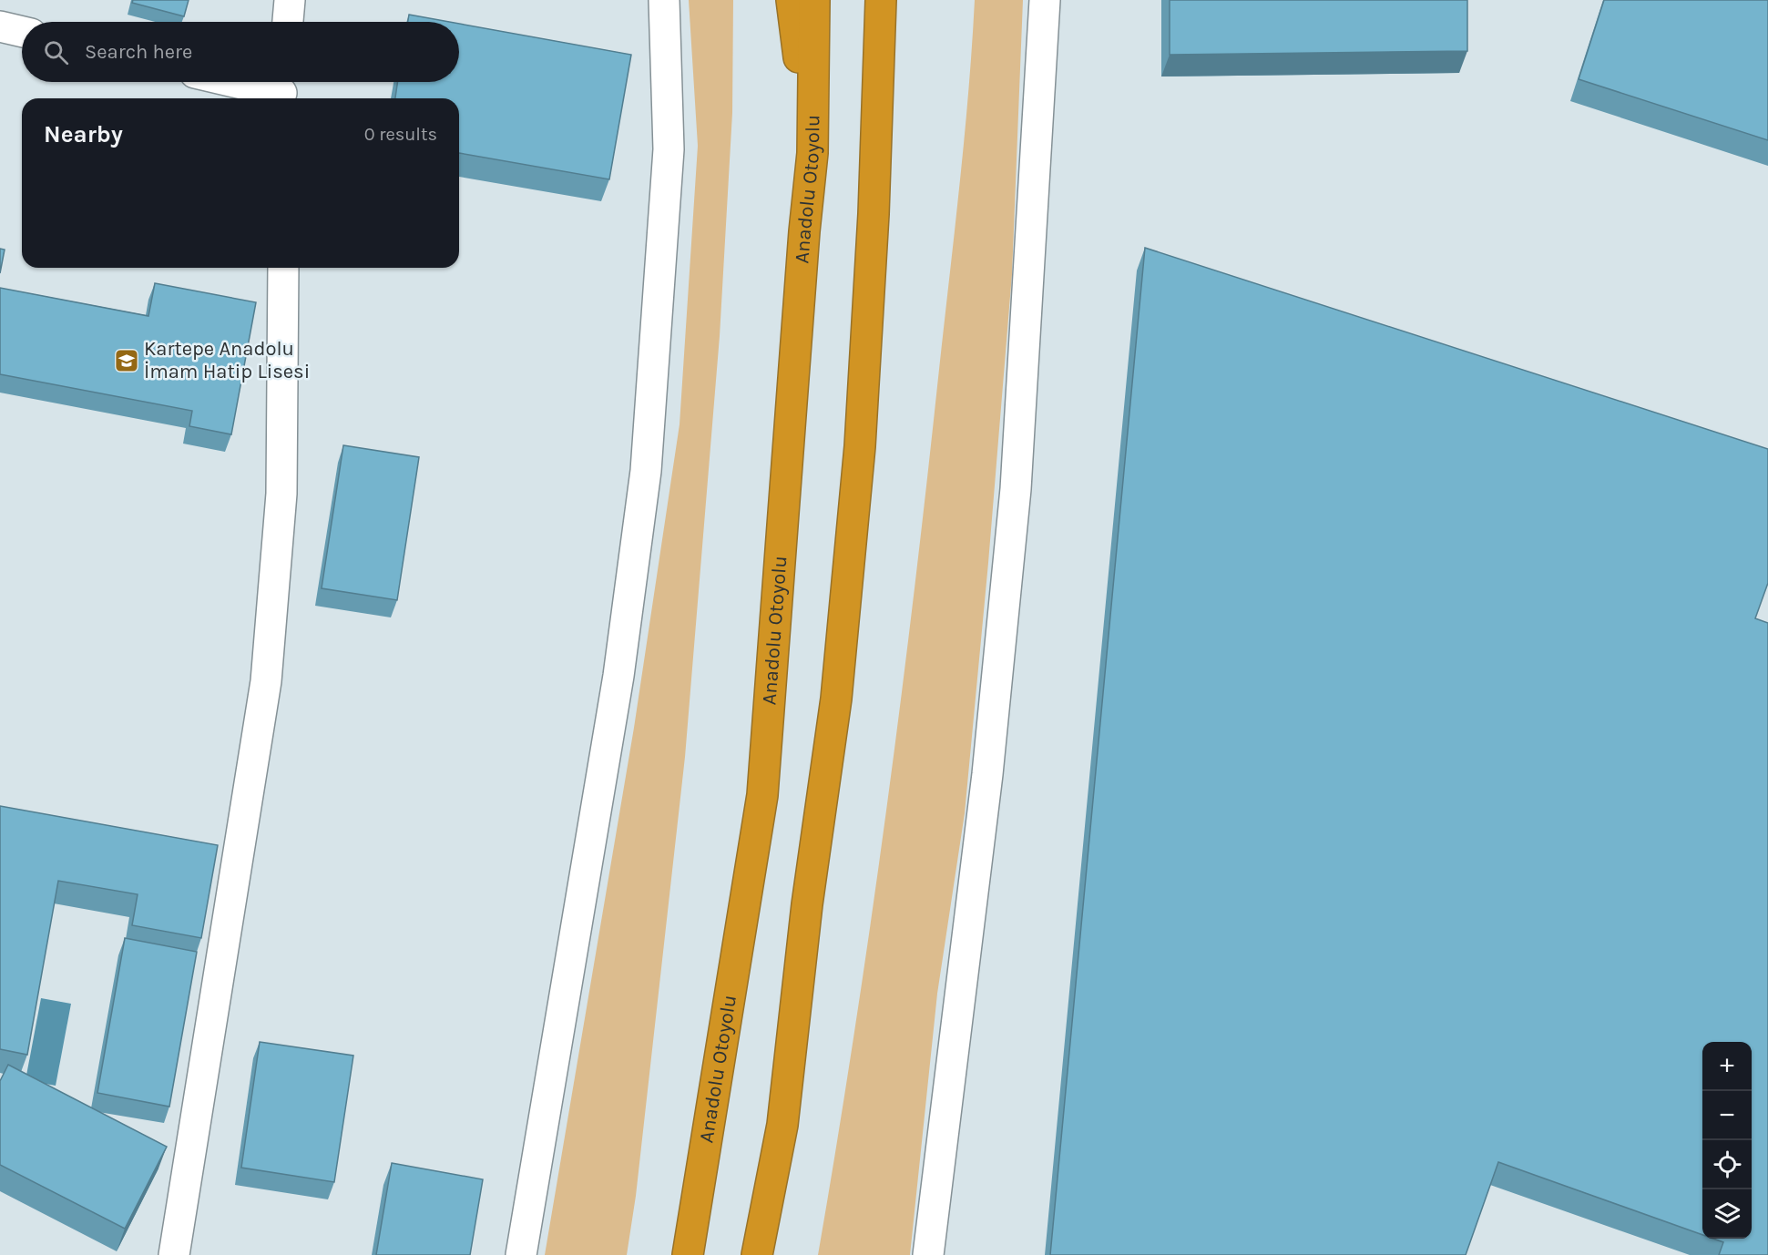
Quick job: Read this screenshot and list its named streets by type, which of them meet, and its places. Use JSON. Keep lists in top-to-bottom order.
{
  "streets": {
    "highway": ["Anadolu Otoyolu"]
  },
  "places": {
    "school or university": ["Kartepe Anadolu İmam Hatip Lisesi"]
  },
  "page": {
    "search": "Search here",
    "heading": ["Nearby", "0 results"],
    "map_buttons": ["+", "−"]
  }
}
